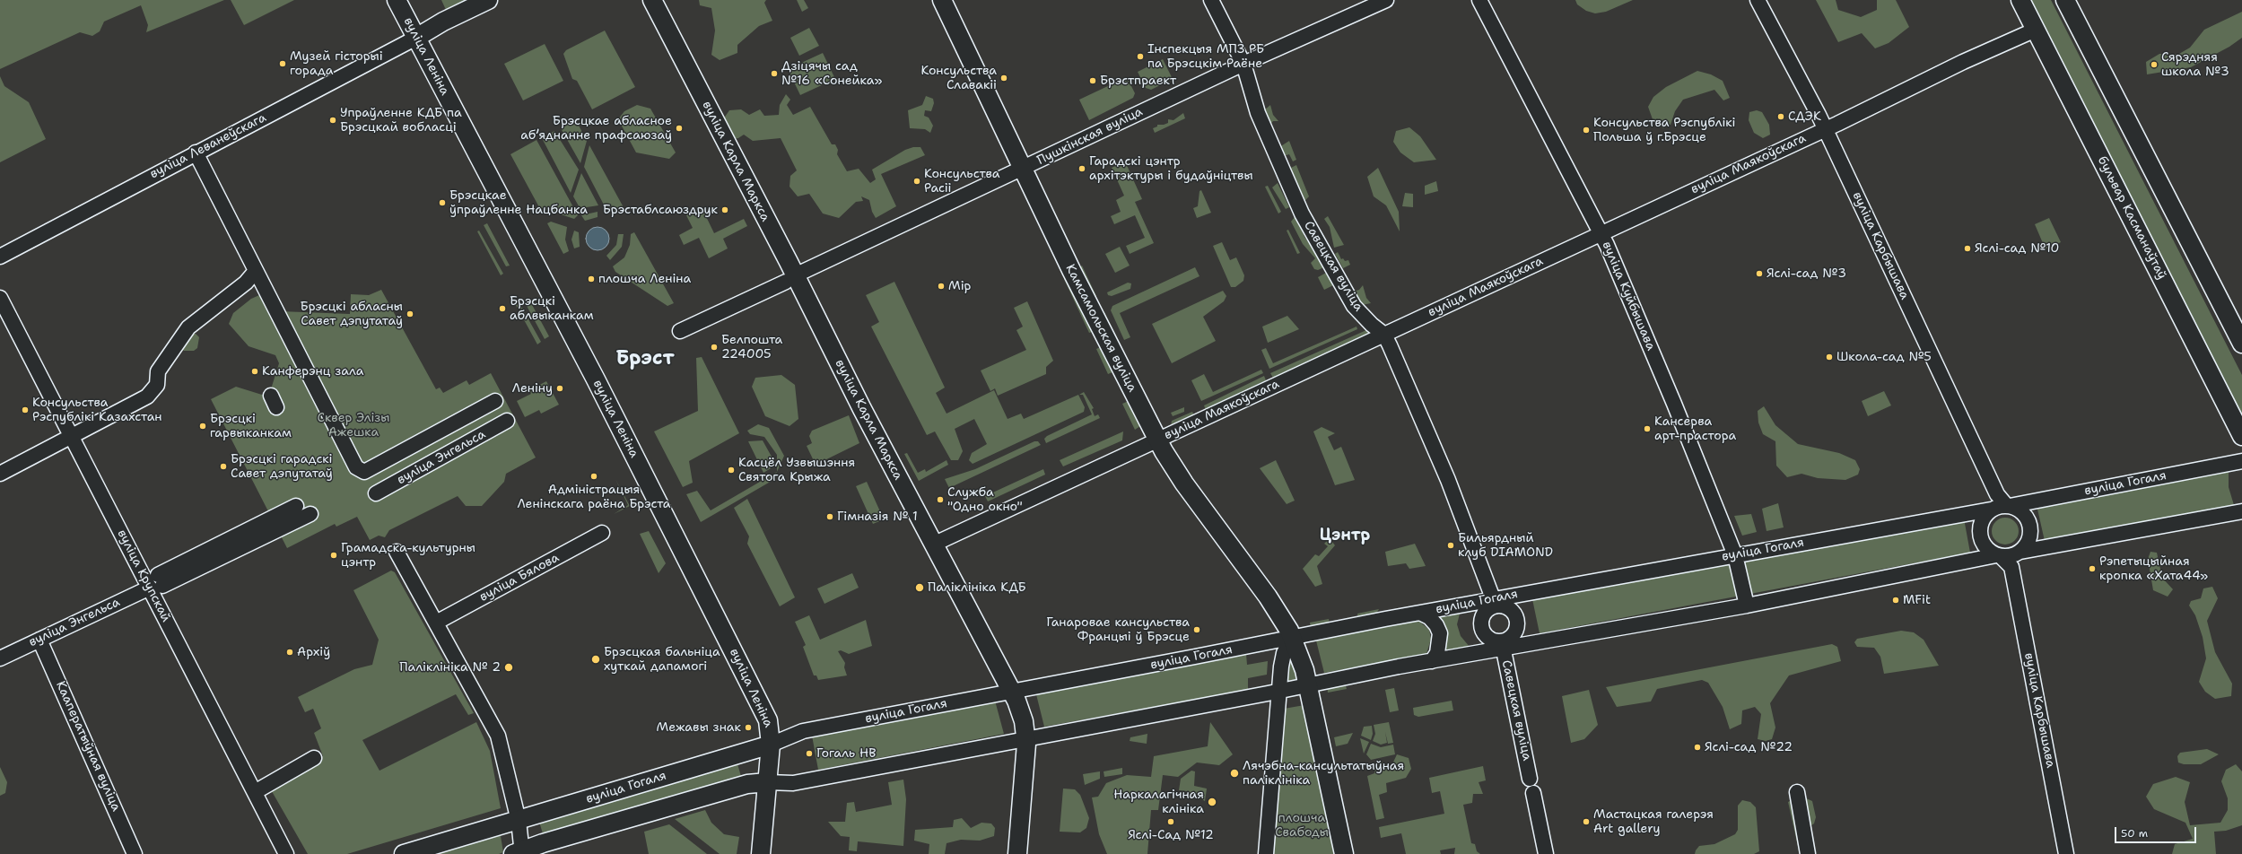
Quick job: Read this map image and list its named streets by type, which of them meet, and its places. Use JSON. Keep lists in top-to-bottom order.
{
  "streets": {
    "main road": [
      "вуліца Леніна",
      "вуліца Карла Маркса",
      "бульвар Касманаўтаў",
      "Камсамольская вуліца",
      "вуліца Гогаля"
    ],
    "street": [
      "Пушкінская вуліца",
      "вуліца Леванеўскага",
      "вуліца Маякоўскага",
      "вуліца Карбышава",
      "Савецкая вуліца",
      "вуліца Куйбышава",
      "вуліца Энгельса",
      "вуліца Крупскай",
      "вуліца Бялова",
      "Кааператыўная вуліца"
    ]
  },
  "crossings": [
    ["вуліца Леніна", "вуліца Леванеўскага"],
    ["вуліца Леніна", "вуліца Гогаля"],
    ["Пушкінская вуліца", "вуліца Карла Маркса"],
    ["Пушкінская вуліца", "Савецкая вуліца"],
    ["Пушкінская вуліца", "Камсамольская вуліца"],
    ["вуліца Карла Маркса", "вуліца Маякоўскага"],
    ["вуліца Карла Маркса", "вуліца Гогаля"],
    ["вуліца Маякоўскага", "бульвар Касманаўтаў"],
    ["вуліца Маякоўскага", "вуліца Карбышава"],
    ["вуліца Маякоўскага", "Савецкая вуліца"],
    ["вуліца Маякоўскага", "вуліца Куйбышава"],
    ["вуліца Маякоўскага", "Камсамольская вуліца"],
    ["вуліца Карбышава", "вуліца Гогаля"],
    ["Савецкая вуліца", "вуліца Гогаля"],
    ["вуліца Куйбышава", "вуліца Гогаля"],
    ["Камсамольская вуліца", "вуліца Гогаля"],
    ["вуліца Энгельса", "вуліца Крупскай"],
    ["вуліца Энгельса", "Кааператыўная вуліца"]
  ],
  "districts": ["Брэст", "Цэнтр"],
  "parks": ["Сквер Элізы Ажешка", "плошча Свабоды"],
  "places": [
    "Інспекцыя МПЗ РБ па Брэсцкім Раёне",
    "Музей гісторыі горада",
    "Сярэдняя школа №3",
    "Дзіцячы сад №16 «Сонейка»",
    "Консульства Славакіі",
    "Брэстпраект",
    "СДЭК",
    "Упраўленне КДБ па Брэсцкай вобласці",
    "Брэсцкае абласное абʼяднанне прафсаюзаў",
    "Консульства Рэспублікі Польша ў г.Брэсце",
    "Гарадскі цэнтр архітэктуры і будаўніцтвы",
    "Консульства Расіі",
    "Брэсцкае ўпраўленне Нацбанка",
    "Брэстаблсаюздрук",
    "Яслі-сад №10",
    "Яслі-сад №3",
    "плошча Леніна",
    "Мір",
    "Брэсцкі аблвыканкам",
    "Брэсцкі абласны Савет дэпутатаў",
    "Белпошта 224005",
    "Школа-сад №5",
    "Канферэнц зала",
    "Леніну",
    "Консульства Рэспублікі Казахстан",
    "Брэсцкі гарвыканкам",
    "Кансерва арт-прастора",
    "Брэсцкі гарадскі Савет дэпутатаў",
    "Касцёл Узвышэння Святога Крыжа",
    "Адміністрацыя Ленінскага раёна Брэста",
    "Служба \"Одно окно\"",
    "Гімназія № 1",
    "Бильярдный клуб DIAMOND",
    "Грамадска-культурны цэнтр",
    "Рэпетыцыйная кропка «Хата44»",
    "Паліклініка КДБ",
    "MFit",
    "Ганаровае кансульства Францыі ў Брэсце",
    "Архіў",
    "Брэсцкая бальніца хуткай дапамогі",
    "Паліклініка № 2",
    "Межавы знак",
    "Яслі-сад №22",
    "Гогаль НВ",
    "Лячэбна-кансультатыўная паліклініка",
    "Наркалагічная клініка",
    "Яслі-Сад №12",
    "Мастацкая галерэя Art gallery"
  ],
  "scale_bar": "50 m"
}
